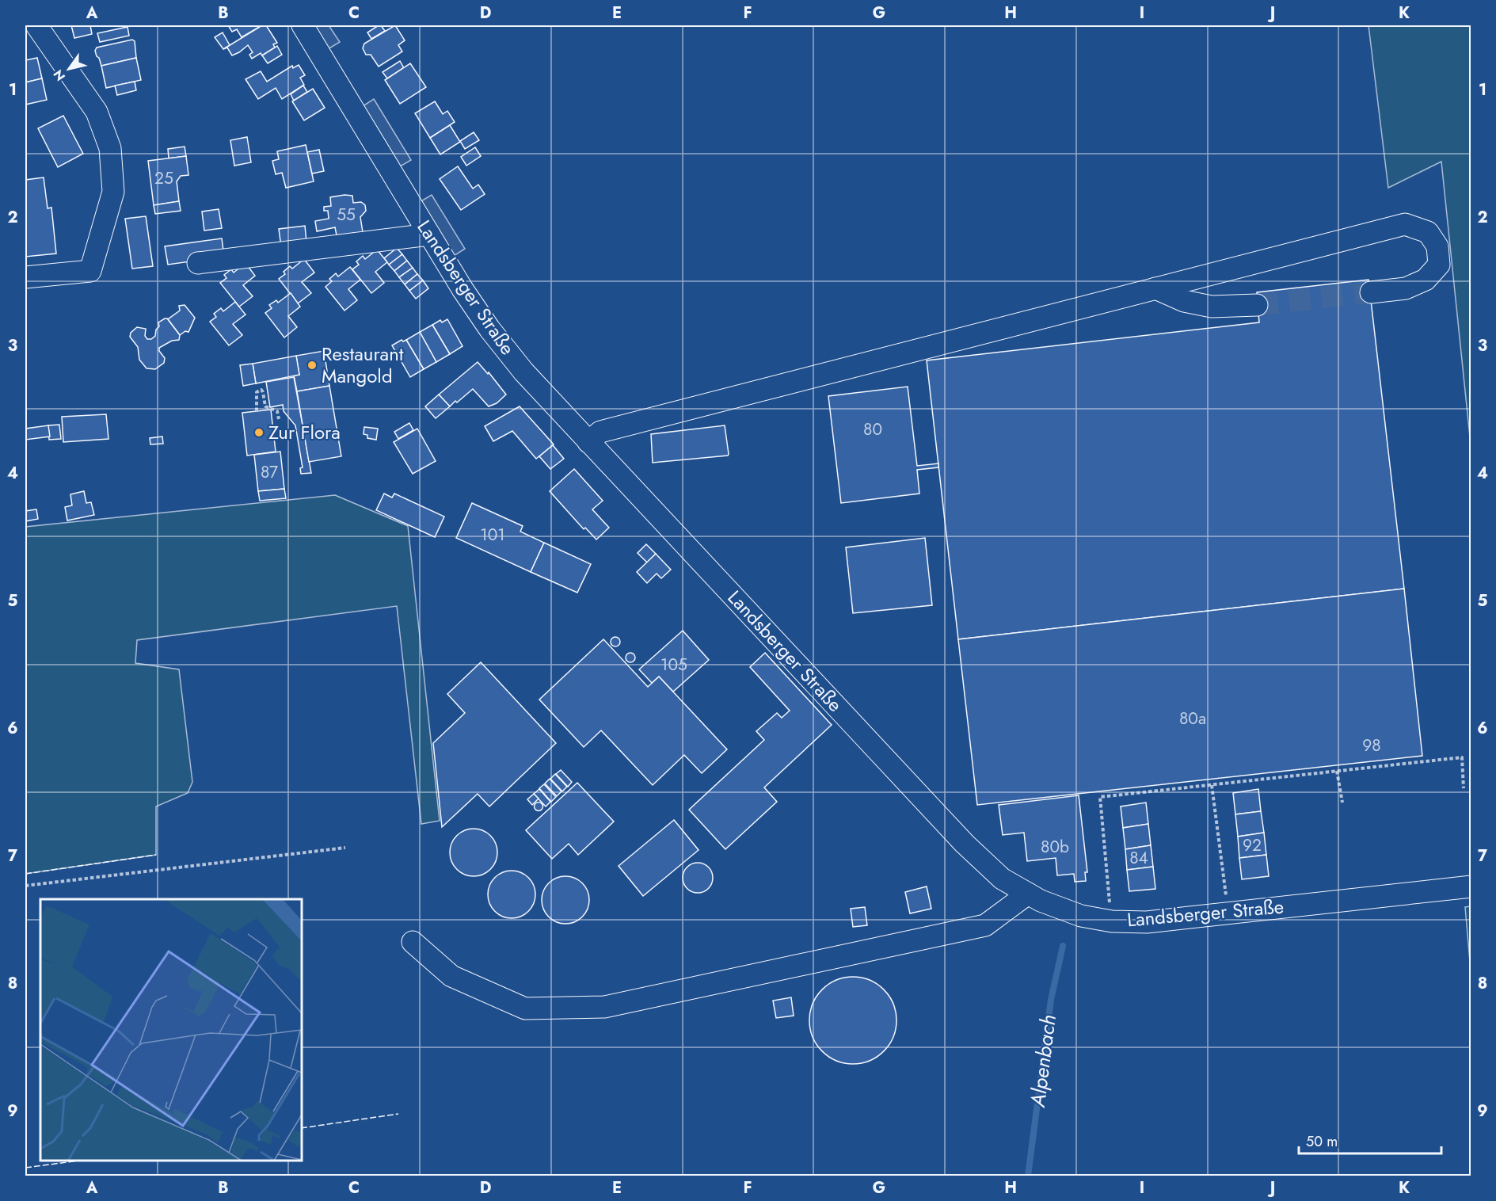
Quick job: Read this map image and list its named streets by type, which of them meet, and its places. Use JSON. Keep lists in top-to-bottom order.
{
  "streets": {
    "street": ["Landsberger Straße"]
  },
  "water": ["Alpenbach"],
  "places": ["Restaurant Mangold", "Zur Flora"],
  "house_numbers": [
    "25",
    "55",
    "80",
    "87",
    "101",
    "105",
    "80a",
    "98",
    "92",
    "80b",
    "84"
  ],
  "scale_bar": "50 m",
  "north": "bottom left",
  "grid": {
    "columns": [
      "A",
      "B",
      "C",
      "D",
      "E",
      "F",
      "G",
      "H",
      "I",
      "J",
      "K"
    ],
    "rows": [
      "1",
      "2",
      "3",
      "4",
      "5",
      "6",
      "7",
      "8",
      "9"
    ]
  }
}
